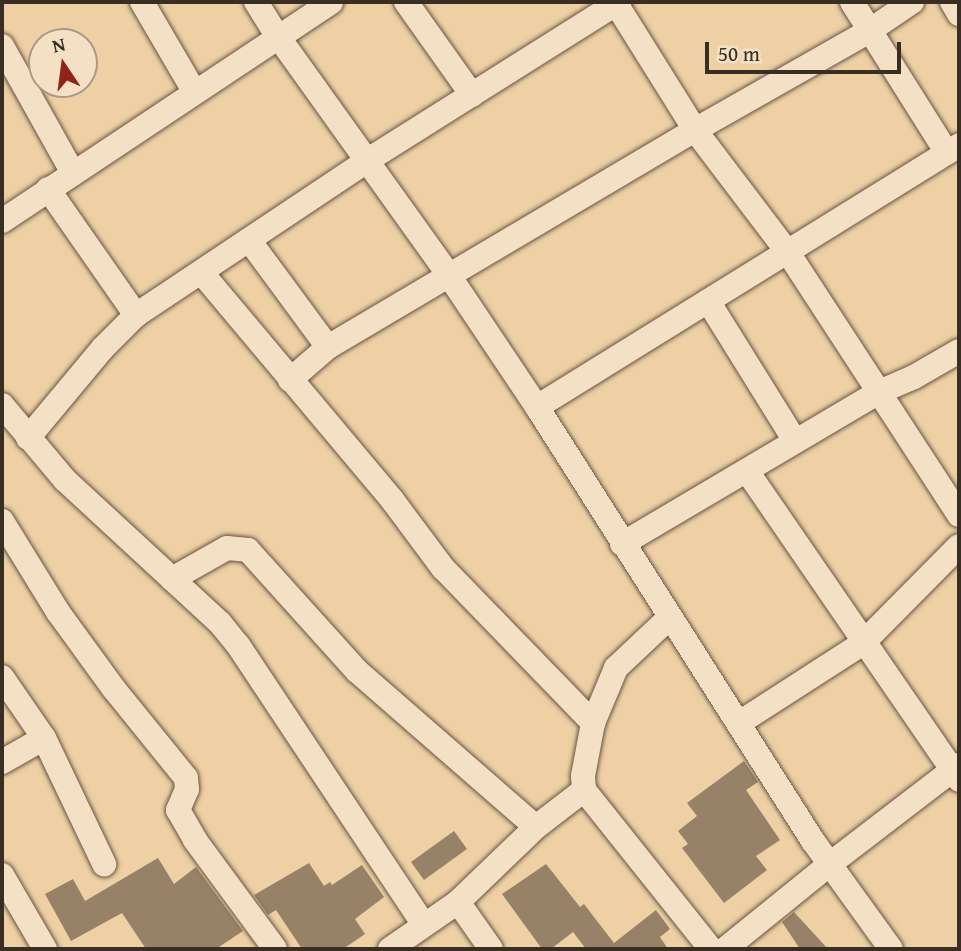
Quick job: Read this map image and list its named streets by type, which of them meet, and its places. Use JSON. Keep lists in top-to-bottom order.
{
  "scale_bar": "50 m",
  "north": "top"
}
